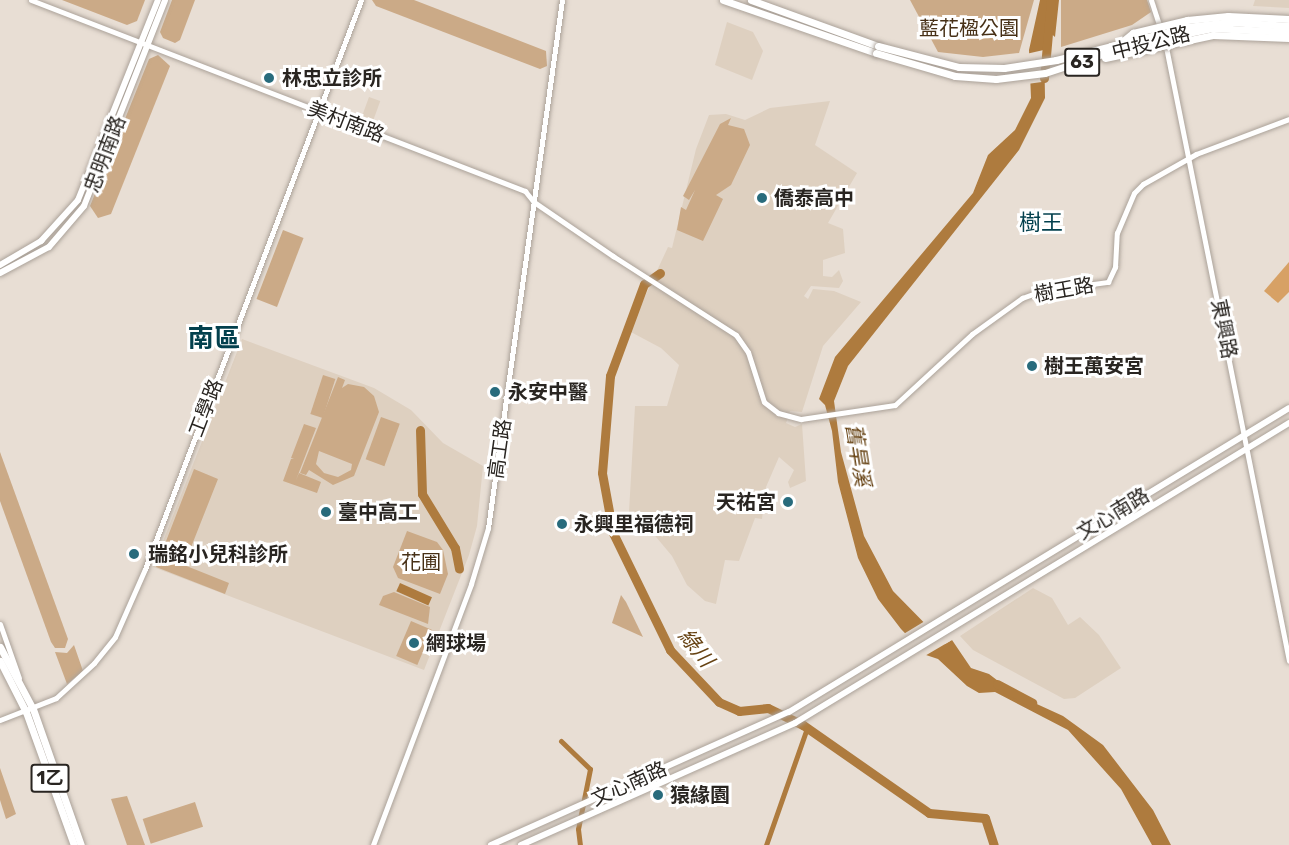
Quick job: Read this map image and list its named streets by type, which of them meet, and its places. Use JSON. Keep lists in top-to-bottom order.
{
  "streets": {
    "main road": [
      "中投公路",
      "63",
      "忠明南路",
      "文心南路",
      "1乙"
    ],
    "street": [
      "美村南路",
      "樹王路",
      "東興路",
      "工學路",
      "高工路"
    ]
  },
  "crossings": [
    ["中投公路", "63"],
    ["美村南路", "忠明南路"],
    ["美村南路", "樹王路"],
    ["美村南路", "工學路"],
    ["美村南路", "高工路"],
    ["樹王路", "東興路"],
    ["東興路", "文心南路"],
    ["工學路", "1乙"]
  ],
  "districts": ["樹王", "南區"],
  "water": ["舊旱溪", "綠川"],
  "parks": ["藍花楹公園", "花圃"],
  "places": [
    "林忠立診所",
    "僑泰高中",
    "樹王萬安宮",
    "永安中醫",
    "天祐宮",
    "臺中高工",
    "永興里福德祠",
    "瑞銘小兒科診所",
    "網球場",
    "猿緣園"
  ]
}
